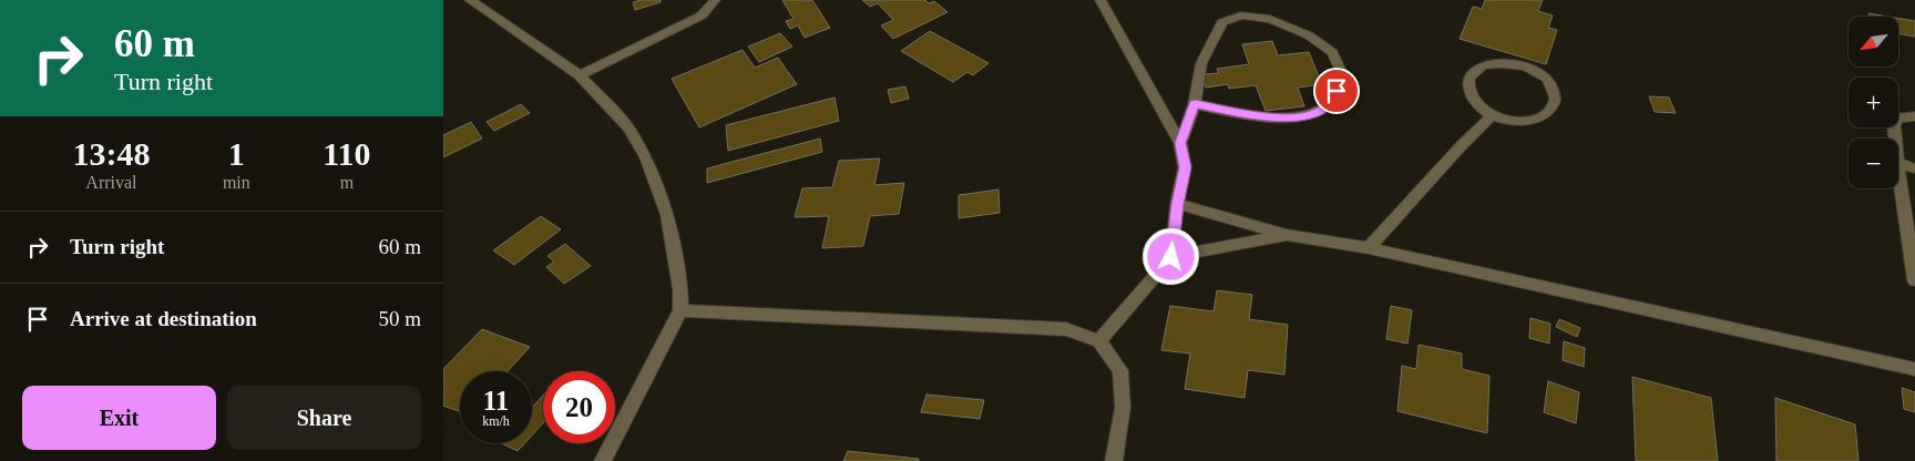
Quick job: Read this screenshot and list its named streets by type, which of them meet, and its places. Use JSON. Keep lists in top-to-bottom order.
{
  "north": "bottom left",
  "page": {
    "turn": ["60 m", "Turn right"],
    "map_buttons": ["+", "−"],
    "eta": [
      "13:48",
      "Arrival",
      "1",
      "min",
      "110",
      "m"
    ],
    "list": [
      {
        "name": "Turn right",
        "value": "60 m"
      },
      {
        "name": "Arrive at destination",
        "value": "50 m"
      }
    ],
    "speed": "11 km/h",
    "limit": "20",
    "buttons": ["Exit", "Share"]
  }
}
